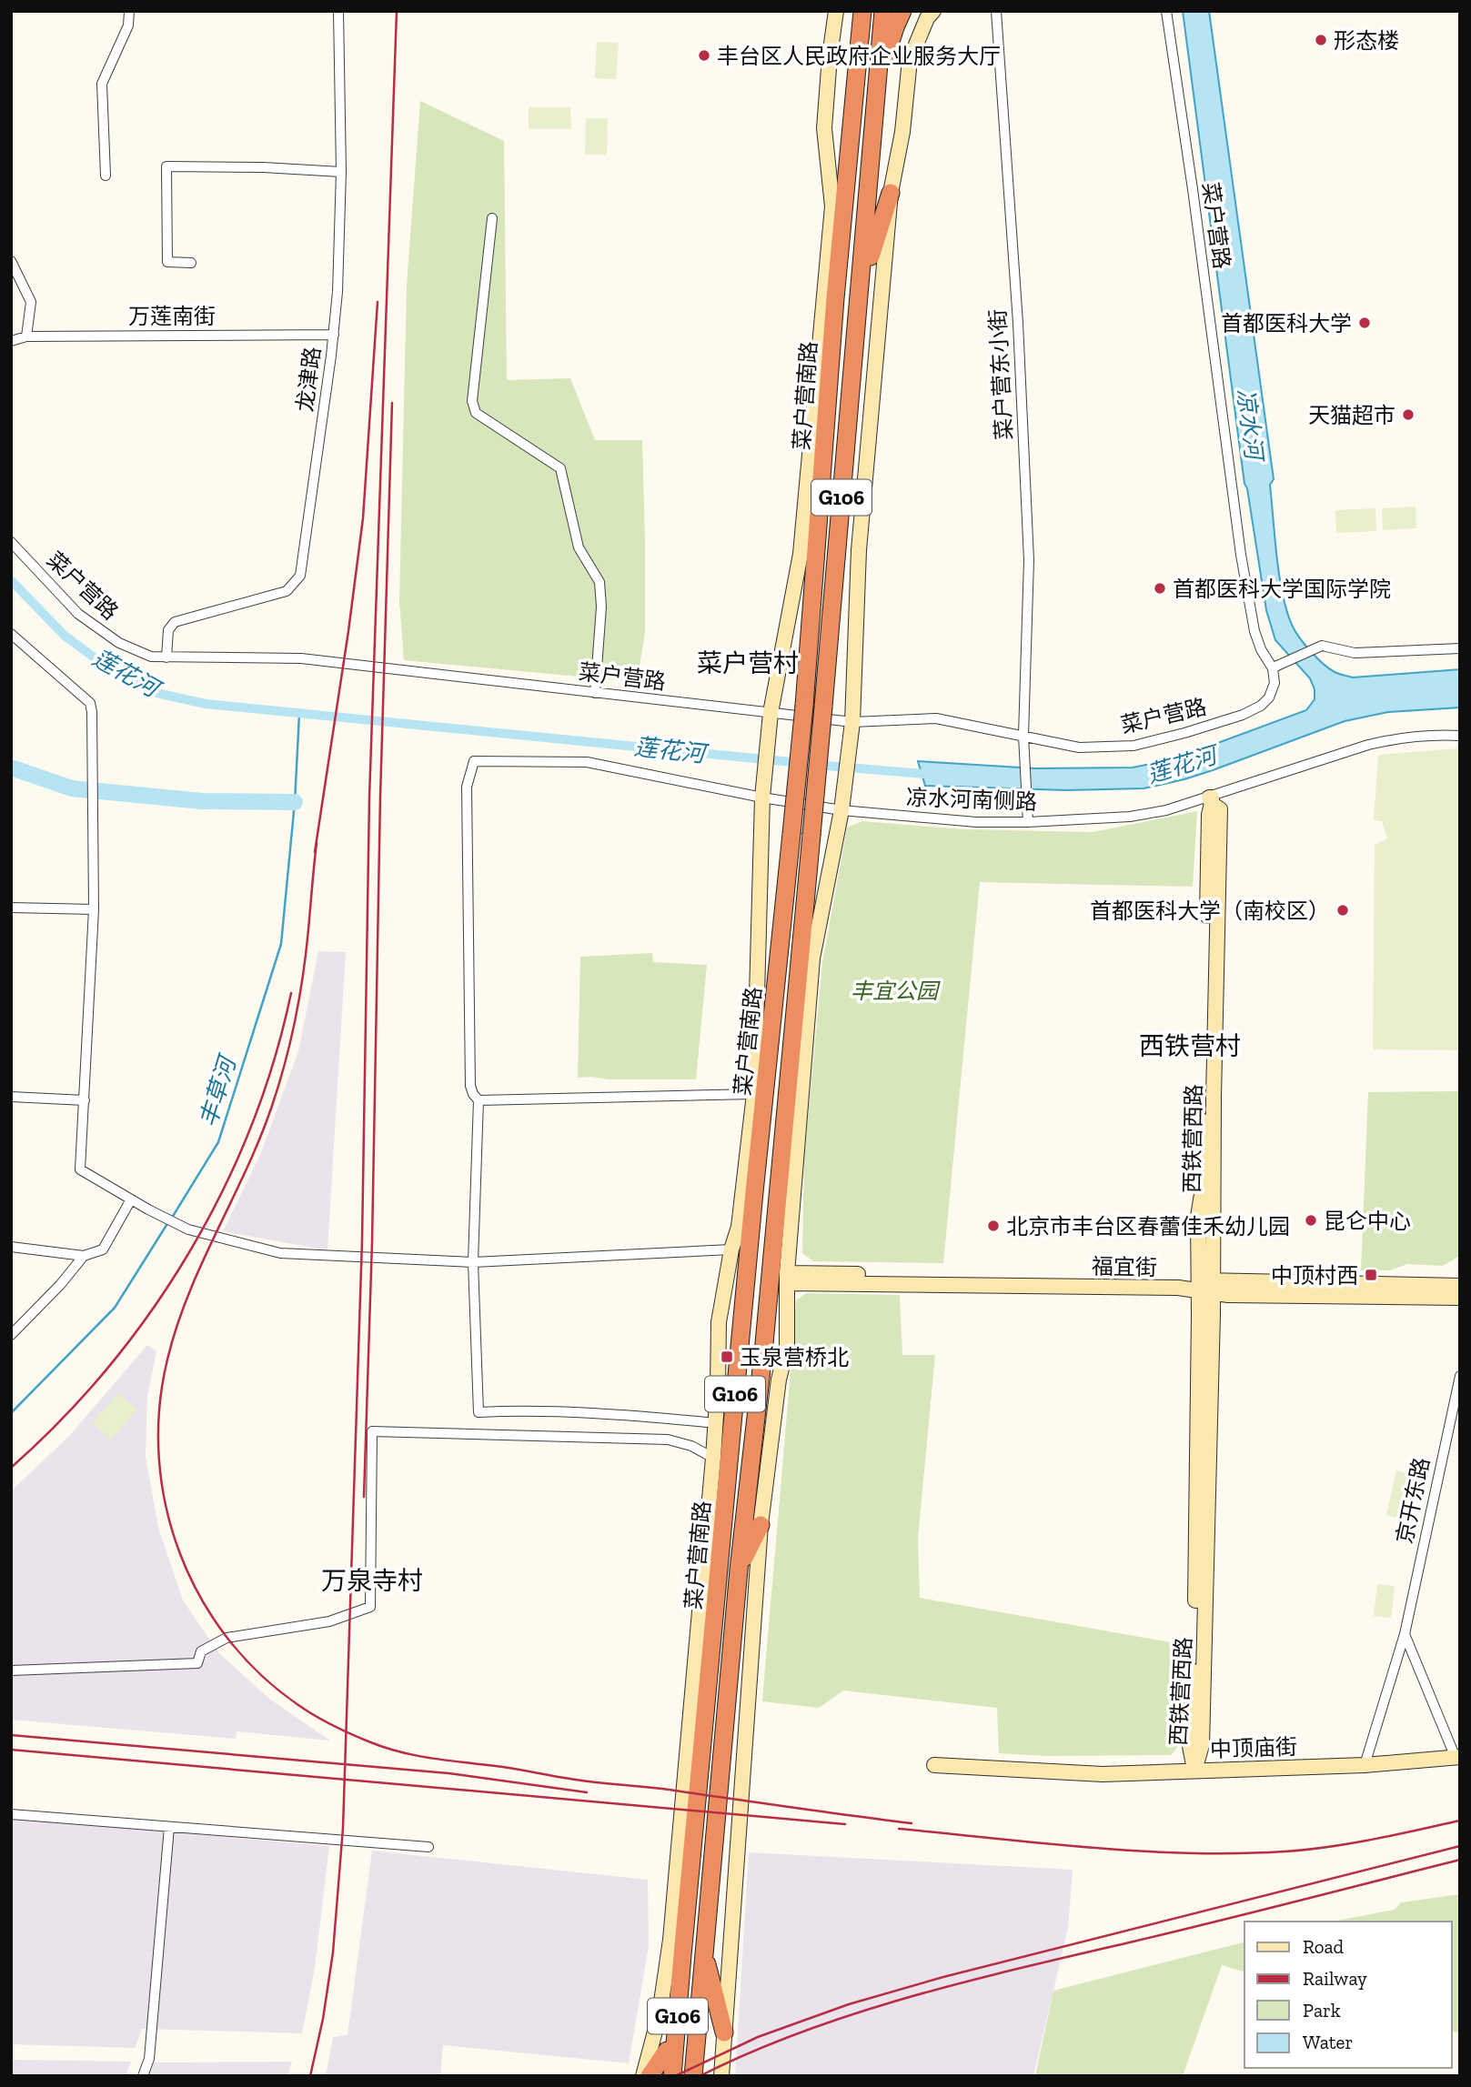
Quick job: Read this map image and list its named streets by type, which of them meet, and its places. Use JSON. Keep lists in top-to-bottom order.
{
  "streets": {
    "highway": ["菜户营南路", "G106"],
    "street": [
      "菜户营路",
      "万莲南街",
      "菜户营东小街",
      "龙津路",
      "凉水河南侧路",
      "西铁营西路",
      "福宜街",
      "京开东路",
      "中顶庙街"
    ]
  },
  "crossings": [
    ["菜户营路", "菜户营东小街"],
    ["菜户营路", "龙津路"],
    ["菜户营路", "菜户营南路"],
    ["万莲南街", "龙津路"],
    ["菜户营东小街", "凉水河南侧路"],
    ["菜户营南路", "G106"],
    ["菜户营南路", "凉水河南侧路"],
    ["凉水河南侧路", "西铁营西路"],
    ["西铁营西路", "福宜街"],
    ["西铁营西路", "中顶庙街"]
  ],
  "districts": ["菜户营村", "西铁营村", "万泉寺村"],
  "water": ["凉水河", "莲花河", "丰草河"],
  "parks": ["丰宜公园"],
  "places": {
    "other": [
      "形态楼",
      "丰台区人民政府企业服务大厅",
      "首都医科大学",
      "天猫超市",
      "首都医科大学国际学院",
      "首都医科大学（南校区）",
      "昆仑中心",
      "北京市丰台区春蕾佳禾幼儿园"
    ],
    "transit": ["中顶村西", "玉泉营桥北"]
  },
  "legend": [
    "Road",
    "Railway",
    "Park",
    "Water"
  ]
}
